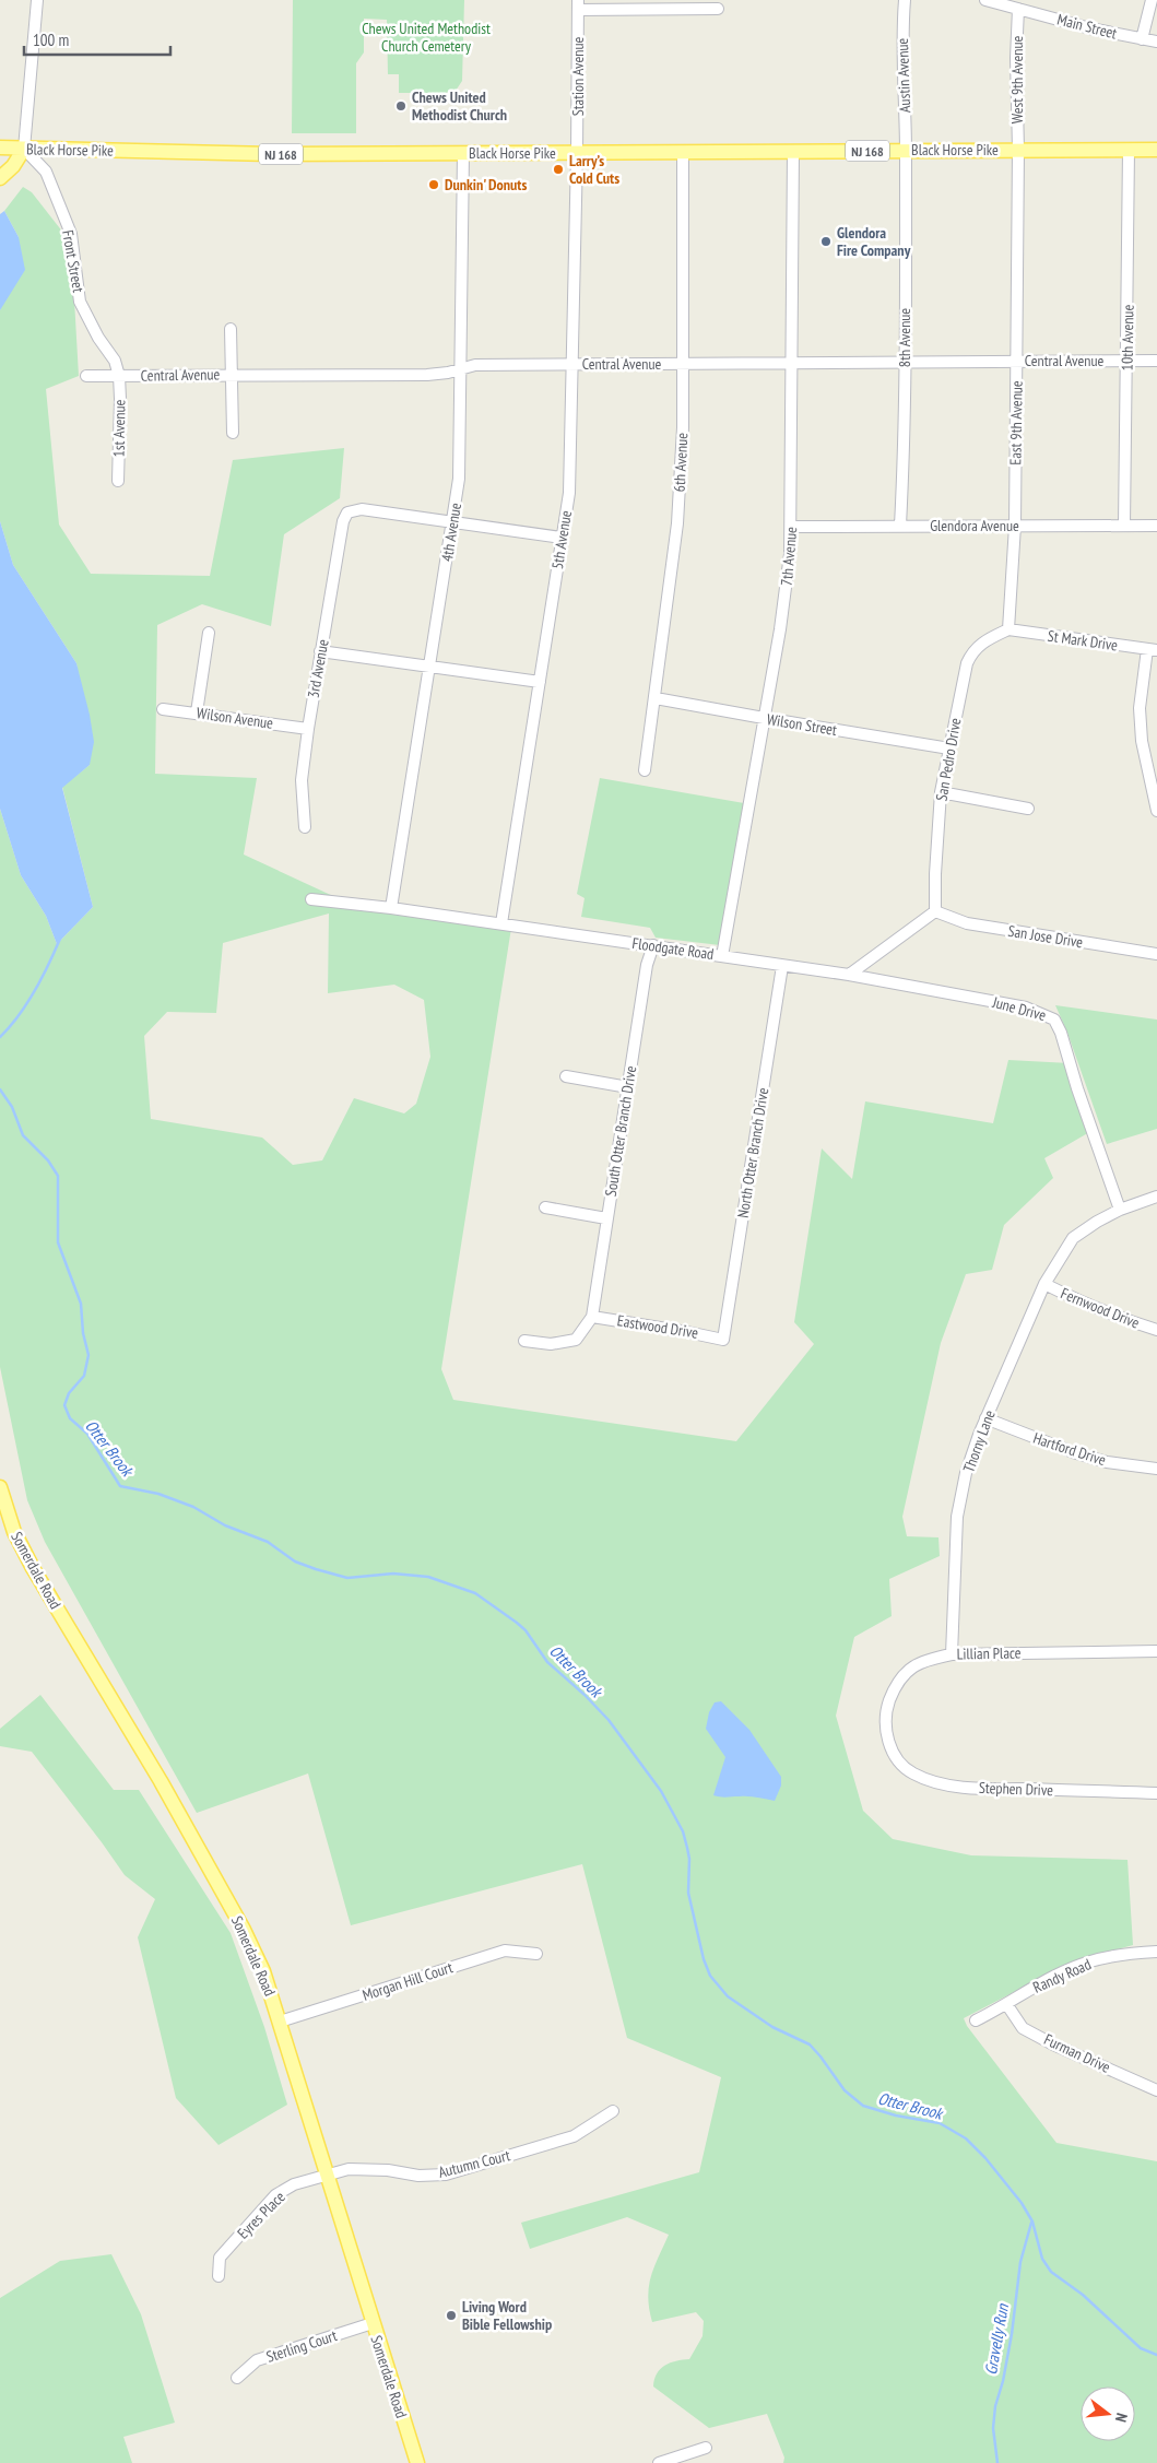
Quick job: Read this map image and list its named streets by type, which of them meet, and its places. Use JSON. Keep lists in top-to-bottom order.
{
  "streets": {
    "main road": ["Black Horse Pike", "NJ 168", "Somerdale Road"],
    "street": [
      "Main Street",
      "Austin Avenue",
      "Station Avenue",
      "West 9th Avenue",
      "Front Street",
      "8th Avenue",
      "10th Avenue",
      "Central Avenue",
      "East 9th Avenue",
      "1st Avenue",
      "6th Avenue",
      "Glendora Avenue",
      "4th Avenue",
      "5th Avenue",
      "7th Avenue",
      "St Mark Drive",
      "3rd Avenue",
      "Wilson Avenue",
      "Wilson Street",
      "San Pedro Drive",
      "San Jose Drive",
      "Floodgate Road",
      "June Drive",
      "South Otter Branch Drive",
      "North Otter Branch Drive",
      "Fernwood Drive",
      "Eastwood Drive",
      "Thorny Lane",
      "Hartford Drive",
      "Lillian Place",
      "Stephen Drive",
      "Randy Road",
      "Morgan Hill Court",
      "Furman Drive",
      "Autumn Court",
      "Eyres Place",
      "Sterling Court"
    ]
  },
  "crossings": [
    ["Main Street", "West 9th Avenue"],
    ["Austin Avenue", "Black Horse Pike"],
    ["Austin Avenue", "8th Avenue"],
    ["Station Avenue", "Black Horse Pike"],
    ["Station Avenue", "5th Avenue"],
    ["West 9th Avenue", "Black Horse Pike"],
    ["West 9th Avenue", "East 9th Avenue"],
    ["Black Horse Pike", "Front Street"],
    ["Black Horse Pike", "8th Avenue"],
    ["Black Horse Pike", "10th Avenue"],
    ["Black Horse Pike", "East 9th Avenue"],
    ["Black Horse Pike", "6th Avenue"],
    ["Black Horse Pike", "4th Avenue"],
    ["Black Horse Pike", "5th Avenue"],
    ["Black Horse Pike", "7th Avenue"],
    ["Front Street", "Central Avenue"],
    ["Front Street", "1st Avenue"],
    ["8th Avenue", "Central Avenue"],
    ["8th Avenue", "Glendora Avenue"],
    ["10th Avenue", "Central Avenue"],
    ["10th Avenue", "Glendora Avenue"],
    ["Central Avenue", "East 9th Avenue"],
    ["Central Avenue", "1st Avenue"],
    ["Central Avenue", "6th Avenue"],
    ["Central Avenue", "4th Avenue"],
    ["Central Avenue", "5th Avenue"],
    ["Central Avenue", "7th Avenue"],
    ["East 9th Avenue", "Glendora Avenue"],
    ["East 9th Avenue", "St Mark Drive"],
    ["East 9th Avenue", "San Pedro Drive"],
    ["6th Avenue", "Wilson Street"],
    ["Glendora Avenue", "7th Avenue"],
    ["4th Avenue", "3rd Avenue"],
    ["4th Avenue", "Floodgate Road"],
    ["5th Avenue", "Floodgate Road"],
    ["7th Avenue", "Wilson Street"],
    ["7th Avenue", "Floodgate Road"],
    ["St Mark Drive", "San Pedro Drive"],
    ["3rd Avenue", "Wilson Avenue"],
    ["Wilson Street", "San Pedro Drive"],
    ["San Pedro Drive", "San Jose Drive"],
    ["Floodgate Road", "June Drive"],
    ["Floodgate Road", "South Otter Branch Drive"],
    ["Floodgate Road", "North Otter Branch Drive"],
    ["June Drive", "Thorny Lane"],
    ["South Otter Branch Drive", "Eastwood Drive"],
    ["North Otter Branch Drive", "Eastwood Drive"],
    ["Fernwood Drive", "Thorny Lane"],
    ["Thorny Lane", "Hartford Drive"],
    ["Thorny Lane", "Lillian Place"],
    ["Somerdale Road", "Morgan Hill Court"],
    ["Somerdale Road", "Autumn Court"],
    ["Somerdale Road", "Eyres Place"],
    ["Somerdale Road", "Sterling Court"],
    ["Lillian Place", "Stephen Drive"],
    ["Randy Road", "Furman Drive"],
    ["Autumn Court", "Eyres Place"]
  ],
  "water": ["Otter Brook", "Gravelly Run"],
  "parks": ["Chews United Methodist Church Cemetery"],
  "places": [
    "Chews United Methodist Church",
    "Larry’s Cold Cuts",
    "Dunkin' Donuts",
    "Glendora Fire Company",
    "Living Word Bible Fellowship"
  ],
  "scale_bar": "100 m",
  "north": "right"
}
